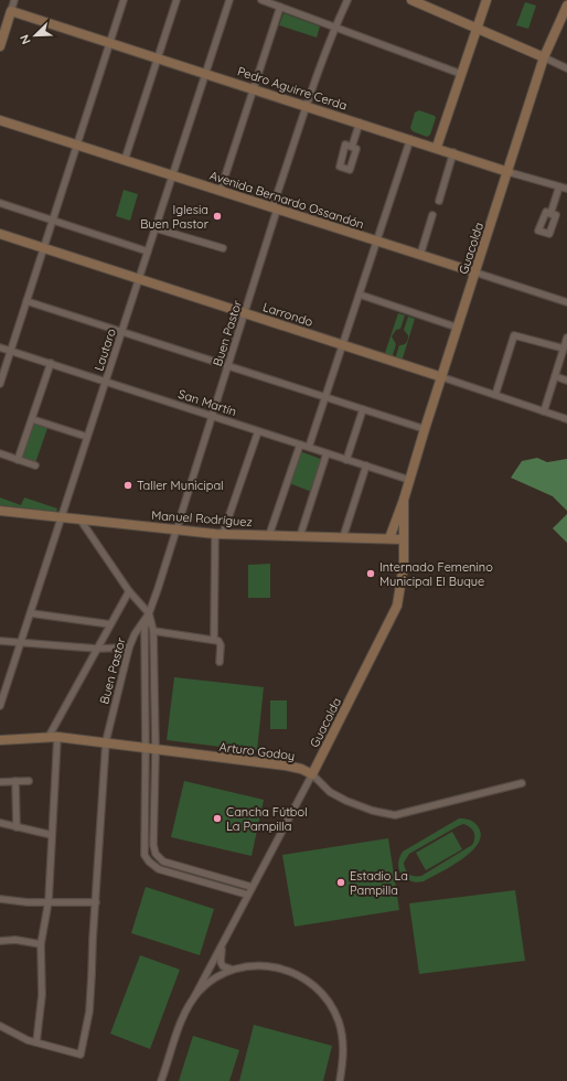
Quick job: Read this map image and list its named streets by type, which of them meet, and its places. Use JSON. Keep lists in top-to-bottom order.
{
  "streets": {
    "main road": [
      "Pedro Aguirre Cerda",
      "Avenida Bernardo Ossandón",
      "Guacolda",
      "Larrondo",
      "Manuel Rodríguez",
      "Arturo Godoy"
    ],
    "street": ["Buen Pastor", "Lautaro", "San Martín"]
  },
  "crossings": [
    ["Pedro Aguirre Cerda", "Guacolda"],
    ["Pedro Aguirre Cerda", "Buen Pastor"],
    ["Pedro Aguirre Cerda", "Lautaro"],
    ["Avenida Bernardo Ossandón", "Guacolda"],
    ["Avenida Bernardo Ossandón", "Buen Pastor"],
    ["Avenida Bernardo Ossandón", "Lautaro"],
    ["Guacolda", "Larrondo"],
    ["Guacolda", "San Martín"],
    ["Guacolda", "Manuel Rodríguez"],
    ["Guacolda", "Arturo Godoy"],
    ["Larrondo", "Buen Pastor"],
    ["Larrondo", "Lautaro"],
    ["Buen Pastor", "San Martín"],
    ["Buen Pastor", "Manuel Rodríguez"],
    ["Buen Pastor", "Arturo Godoy"],
    ["Lautaro", "San Martín"],
    ["Lautaro", "Manuel Rodríguez"]
  ],
  "places": [
    "Iglesia Buen Pastor",
    "Taller Municipal",
    "Internado Femenino Municipal El Buque",
    "Cancha Fútbol La Pampilla",
    "Estadio La Pampilla"
  ],
  "north": "bottom left"
}
